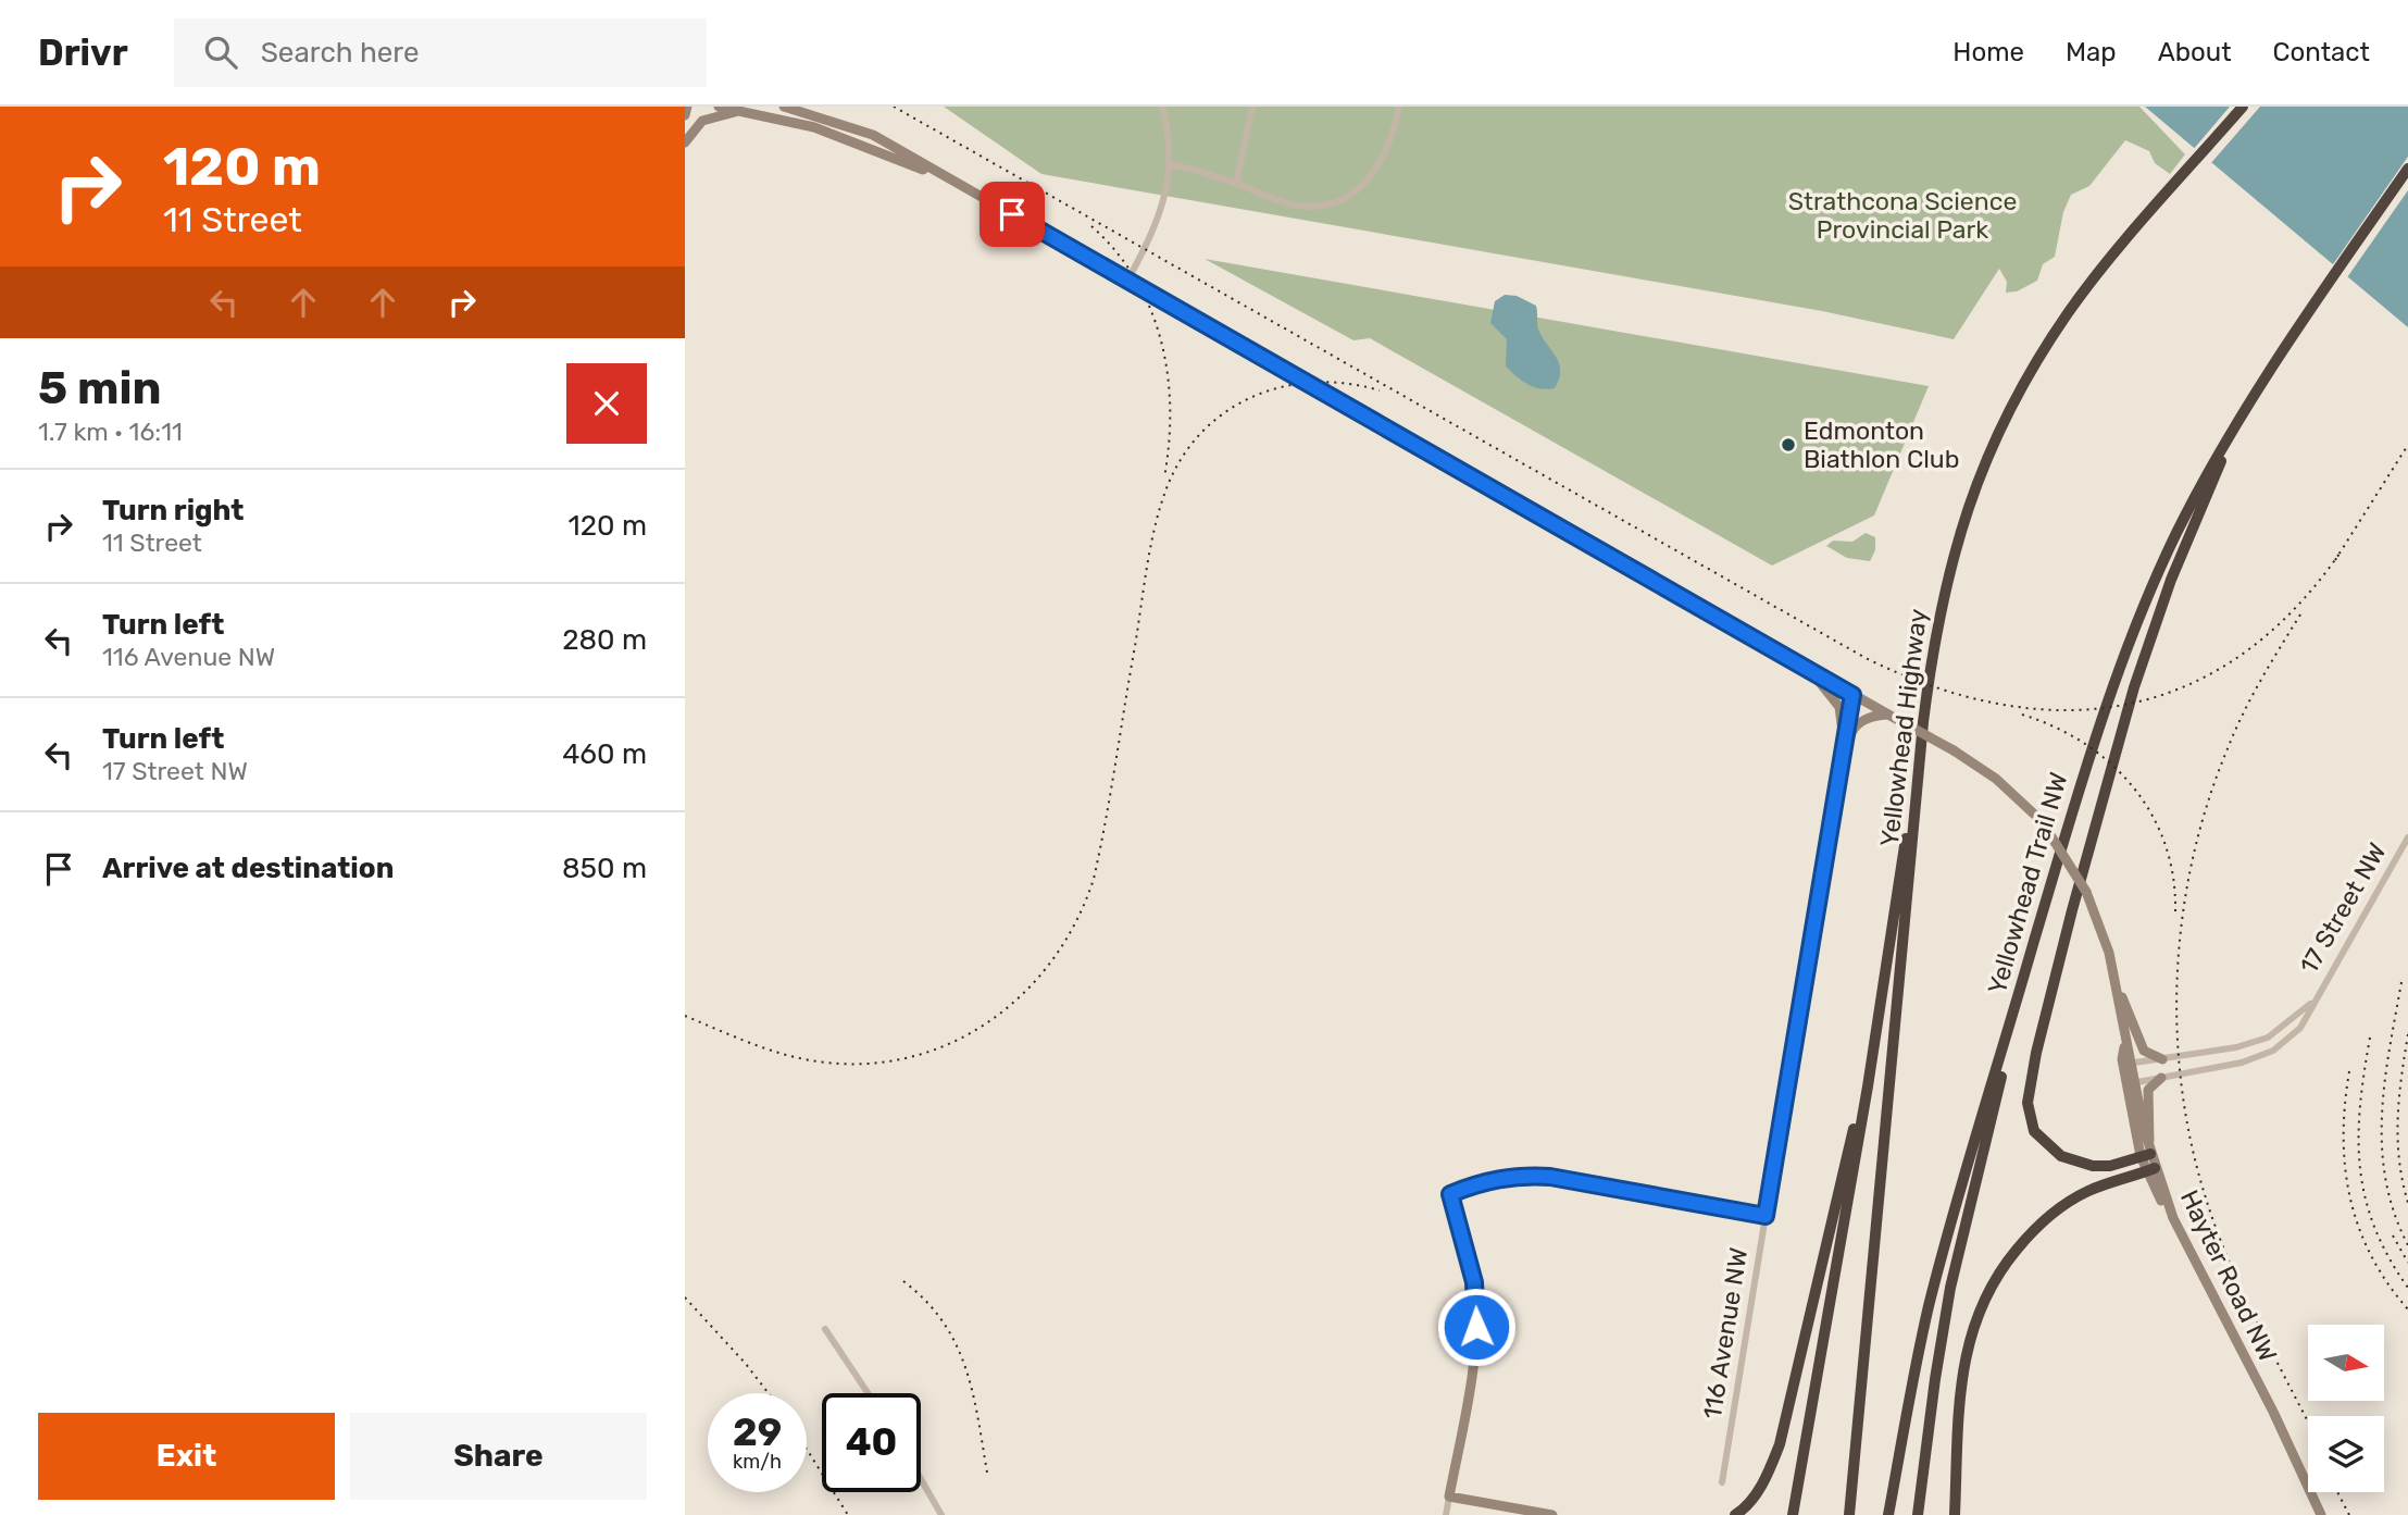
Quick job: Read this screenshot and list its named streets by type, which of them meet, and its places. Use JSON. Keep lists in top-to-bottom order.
{
  "streets": {
    "highway": ["Yellowhead Highway", "Yellowhead Trail NW"],
    "main road": ["Hayter Road NW", "116 Avenue NW"],
    "street": ["17 Street NW"]
  },
  "parks": ["Strathcona Science Provincial Park"],
  "places": ["Edmonton Biathlon Club"],
  "north": "right",
  "page": {
    "header": "Drivr",
    "search": "Search here",
    "nav": [
      "Home",
      "Map",
      "About",
      "Contact"
    ],
    "turn": ["120 m", "11 Street"],
    "heading": ["5 min", "1.7 km · 16:11"],
    "list": [
      {
        "name": "Turn right",
        "note": "11 Street",
        "value": "120 m"
      },
      {
        "name": "Turn left",
        "note": "116 Avenue NW",
        "value": "280 m"
      },
      {
        "name": "Turn left",
        "note": "17 Street NW",
        "value": "460 m"
      },
      {
        "name": "Arrive at destination",
        "value": "850 m"
      }
    ],
    "speed": "29 km/h",
    "limit": "40",
    "buttons": ["Exit", "Share"]
  }
}
